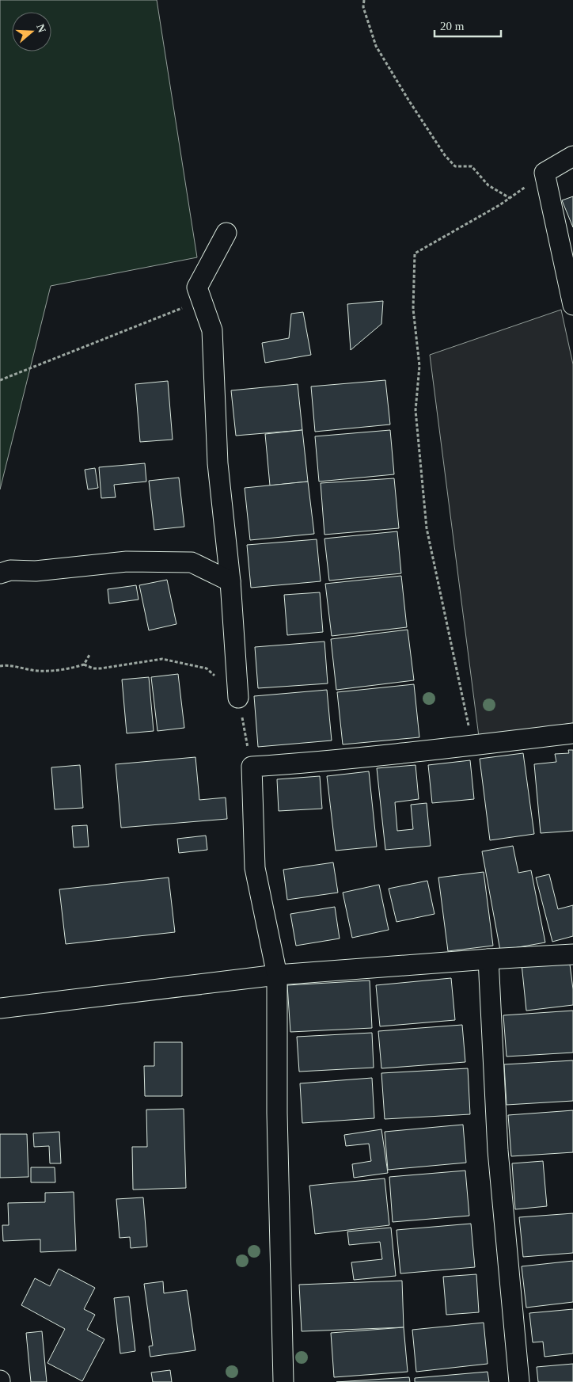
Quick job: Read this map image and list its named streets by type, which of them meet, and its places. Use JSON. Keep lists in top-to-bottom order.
{
  "scale_bar": "20 m",
  "north": "right"
}
